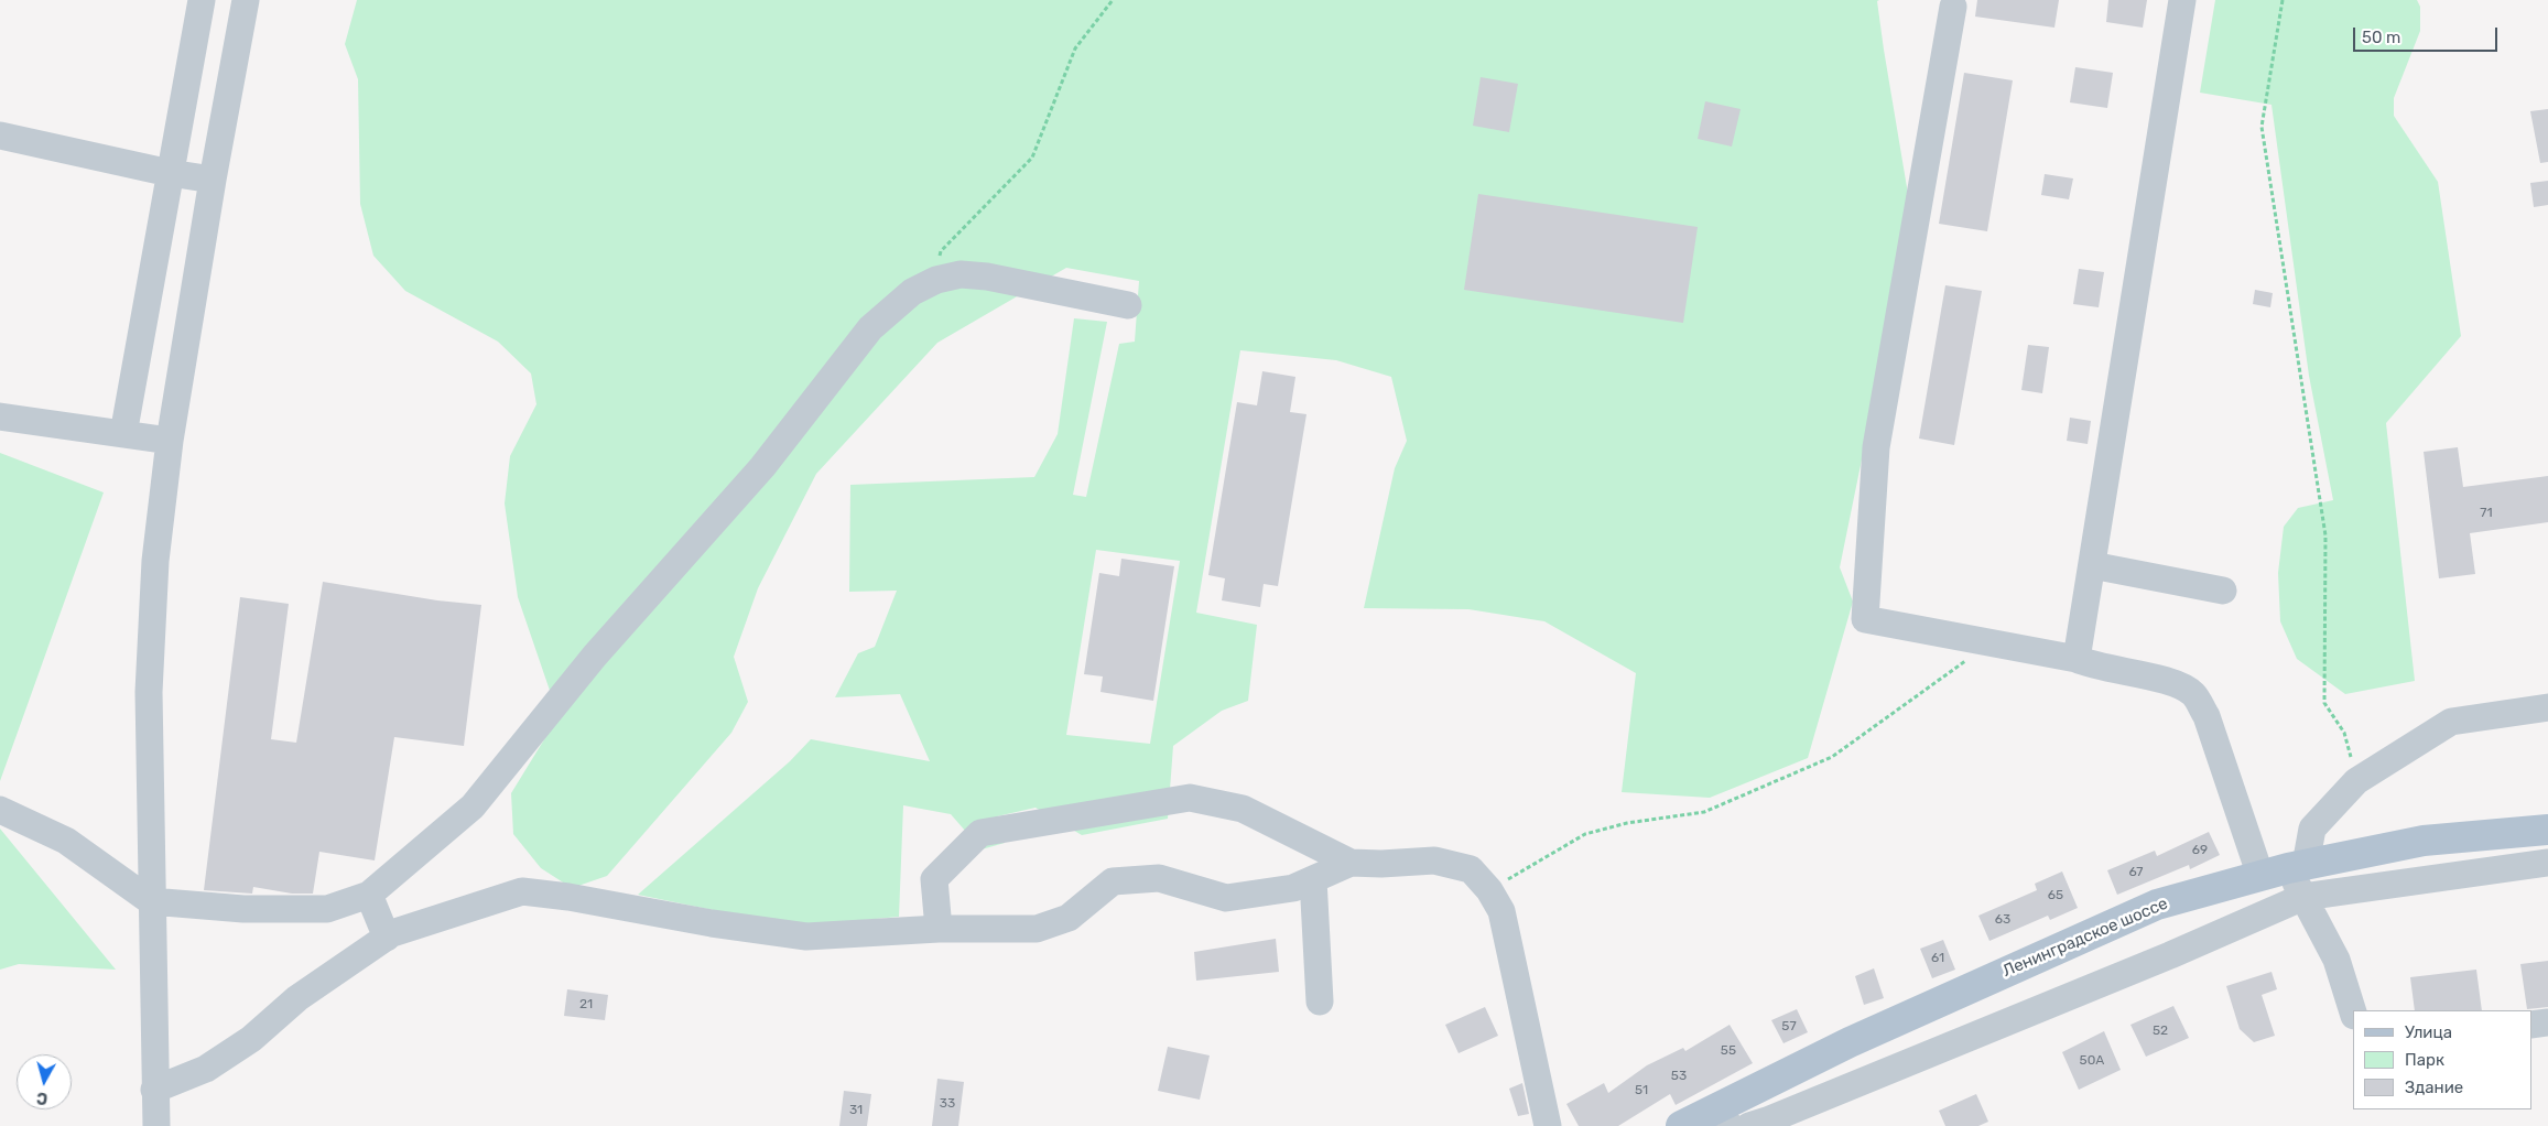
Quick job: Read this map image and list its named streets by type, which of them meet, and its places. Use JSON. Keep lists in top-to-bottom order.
{
  "streets": {
    "main road": ["Ленинградское шоссе"]
  },
  "house_numbers": [
    "71",
    "69",
    "67",
    "65",
    "63",
    "61",
    "21",
    "57",
    "52",
    "55",
    "50А",
    "53",
    "51",
    "33",
    "31"
  ],
  "legend": ["Улица", "Парк", "Здание"],
  "scale_bar": "50 m",
  "north": "bottom"
}
